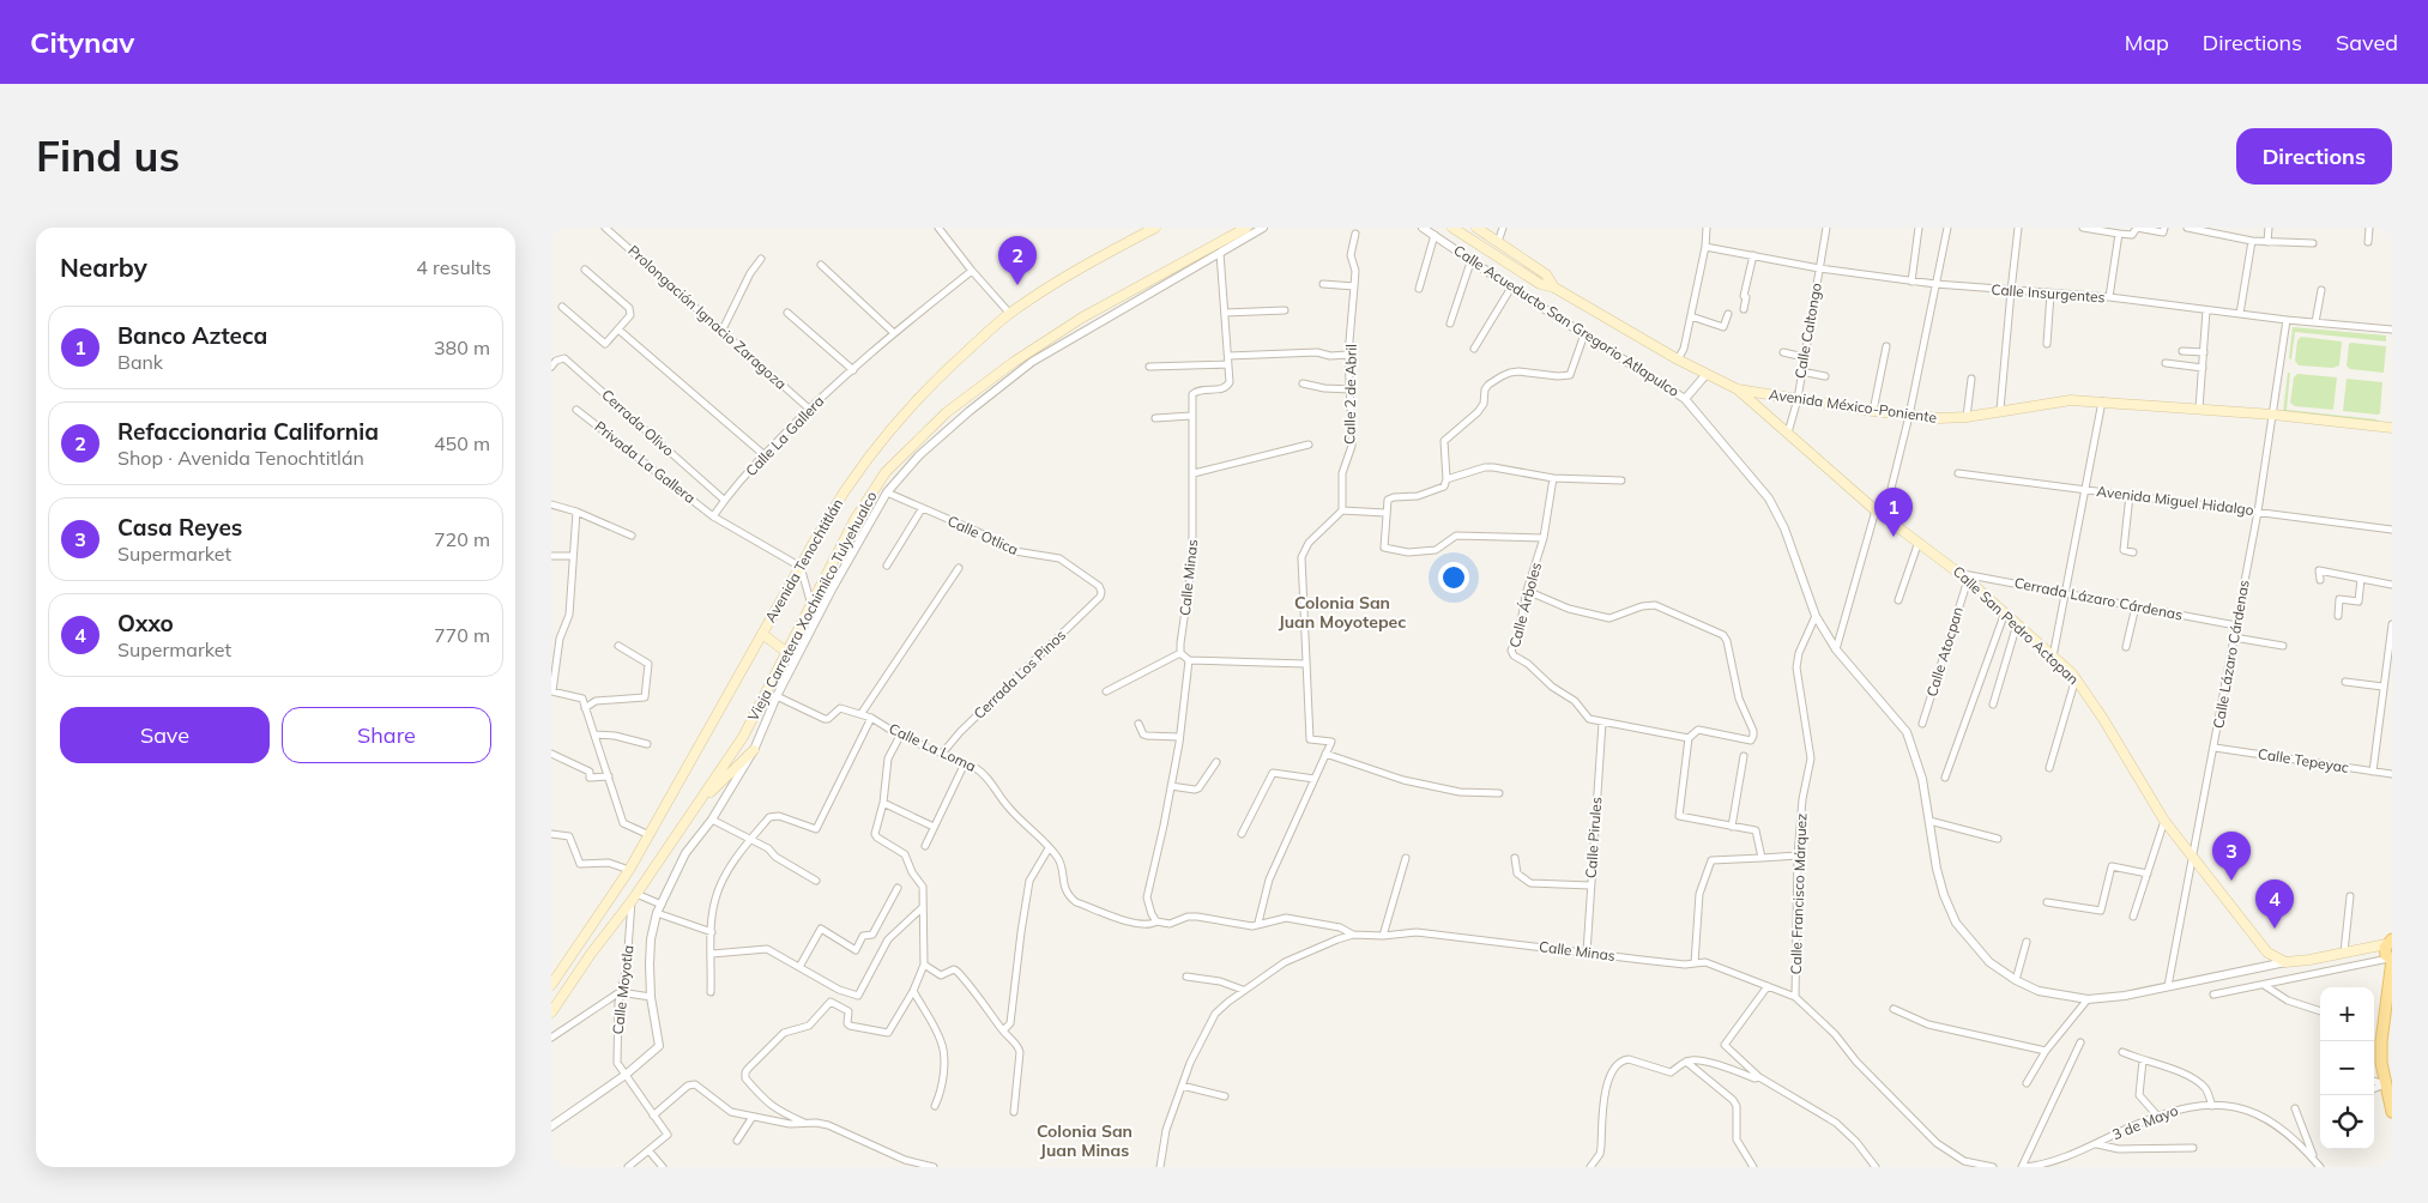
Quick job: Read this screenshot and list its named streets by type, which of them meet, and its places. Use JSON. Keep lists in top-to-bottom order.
{
  "streets": {
    "main road": [
      "Avenida México-Poniente",
      "Avenida Tenochtitlán",
      "Vieja Carretera Xochimilco Tulyehualco",
      "Calle San Pedro Actopan"
    ],
    "street": [
      "Calle Insurgentes",
      "Prolongación Ignacio Zaragoza",
      "Calle Acueducto San Gregorio Atlapulco",
      "Calle Caltongo",
      "Calle 2 de Abril",
      "Cerrada Olivo",
      "Calle La Gallera",
      "Privada La Gallera",
      "Avenida Miguel Hidalgo",
      "Calle Otlica",
      "Calle Minas",
      "Cerrada Lázaro Cárdenas",
      "Calle Árboles",
      "Calle Atocpan",
      "Calle Lázaro Cárdenas",
      "Cerrada Los Pinos",
      "Calle La Loma",
      "Calle Tepeyac",
      "Calle Pirules",
      "Calle Francisco Márquez",
      "Calle Moyotla",
      "3 de Mayo"
    ]
  },
  "crossings": [
    ["Calle Insurgentes", "Calle Caltongo"],
    ["Calle Insurgentes", "Calle Lázaro Cárdenas"],
    ["Prolongación Ignacio Zaragoza", "Calle La Gallera"],
    ["Calle Acueducto San Gregorio Atlapulco", "Calle San Pedro Actopan"],
    ["Calle Acueducto San Gregorio Atlapulco", "Calle Lázaro Cárdenas"],
    ["Calle Acueducto San Gregorio Atlapulco", "Calle Francisco Márquez"],
    ["Calle Caltongo", "Avenida México-Poniente"],
    ["Calle Caltongo", "Calle San Pedro Actopan"],
    ["Avenida México-Poniente", "Calle San Pedro Actopan"],
    ["Avenida México-Poniente", "Calle Lázaro Cárdenas"],
    ["Cerrada Olivo", "Calle La Gallera"],
    ["Calle La Gallera", "Privada La Gallera"],
    ["Avenida Miguel Hidalgo", "Calle Lázaro Cárdenas"],
    ["Calle Otlica", "Cerrada Los Pinos"],
    ["Calle Minas", "Calle La Loma"],
    ["Calle Minas", "Calle Pirules"],
    ["Calle Minas", "Calle Francisco Márquez"],
    ["Cerrada Lázaro Cárdenas", "Calle San Pedro Actopan"],
    ["Cerrada Lázaro Cárdenas", "Calle Atocpan"],
    ["Cerrada Lázaro Cárdenas", "Calle Lázaro Cárdenas"],
    ["Calle Árboles", "Calle Pirules"],
    ["Vieja Carretera Xochimilco Tulyehualco", "Calle Moyotla"],
    ["Calle San Pedro Actopan", "Calle Atocpan"],
    ["Calle San Pedro Actopan", "Calle Lázaro Cárdenas"],
    ["Calle Lázaro Cárdenas", "Calle Tepeyac"],
    ["Cerrada Los Pinos", "Calle La Loma"]
  ],
  "districts": ["Colonia San Juan Moyotepec", "Colonia San Juan Minas"],
  "page": {
    "header": "Citynav",
    "nav": ["Map", "Directions", "Saved"],
    "buttons": [
      "Directions",
      ["Save", "Share"]
    ],
    "title": "Find us",
    "heading": ["Nearby", "4 results"],
    "pins": [
      "2",
      "1",
      "3",
      "4"
    ],
    "list": [
      {
        "mark": "1",
        "name": "Banco Azteca",
        "note": "Bank",
        "value": "380 m"
      },
      {
        "mark": "2",
        "name": "Refaccionaria California",
        "note": "Shop · Avenida Tenochtitlán",
        "value": "450 m"
      },
      {
        "mark": "3",
        "name": "Casa Reyes",
        "note": "Supermarket",
        "value": "720 m"
      },
      {
        "mark": "4",
        "name": "Oxxo",
        "note": "Supermarket",
        "value": "770 m"
      }
    ],
    "map_buttons": ["+", "−"]
  }
}
